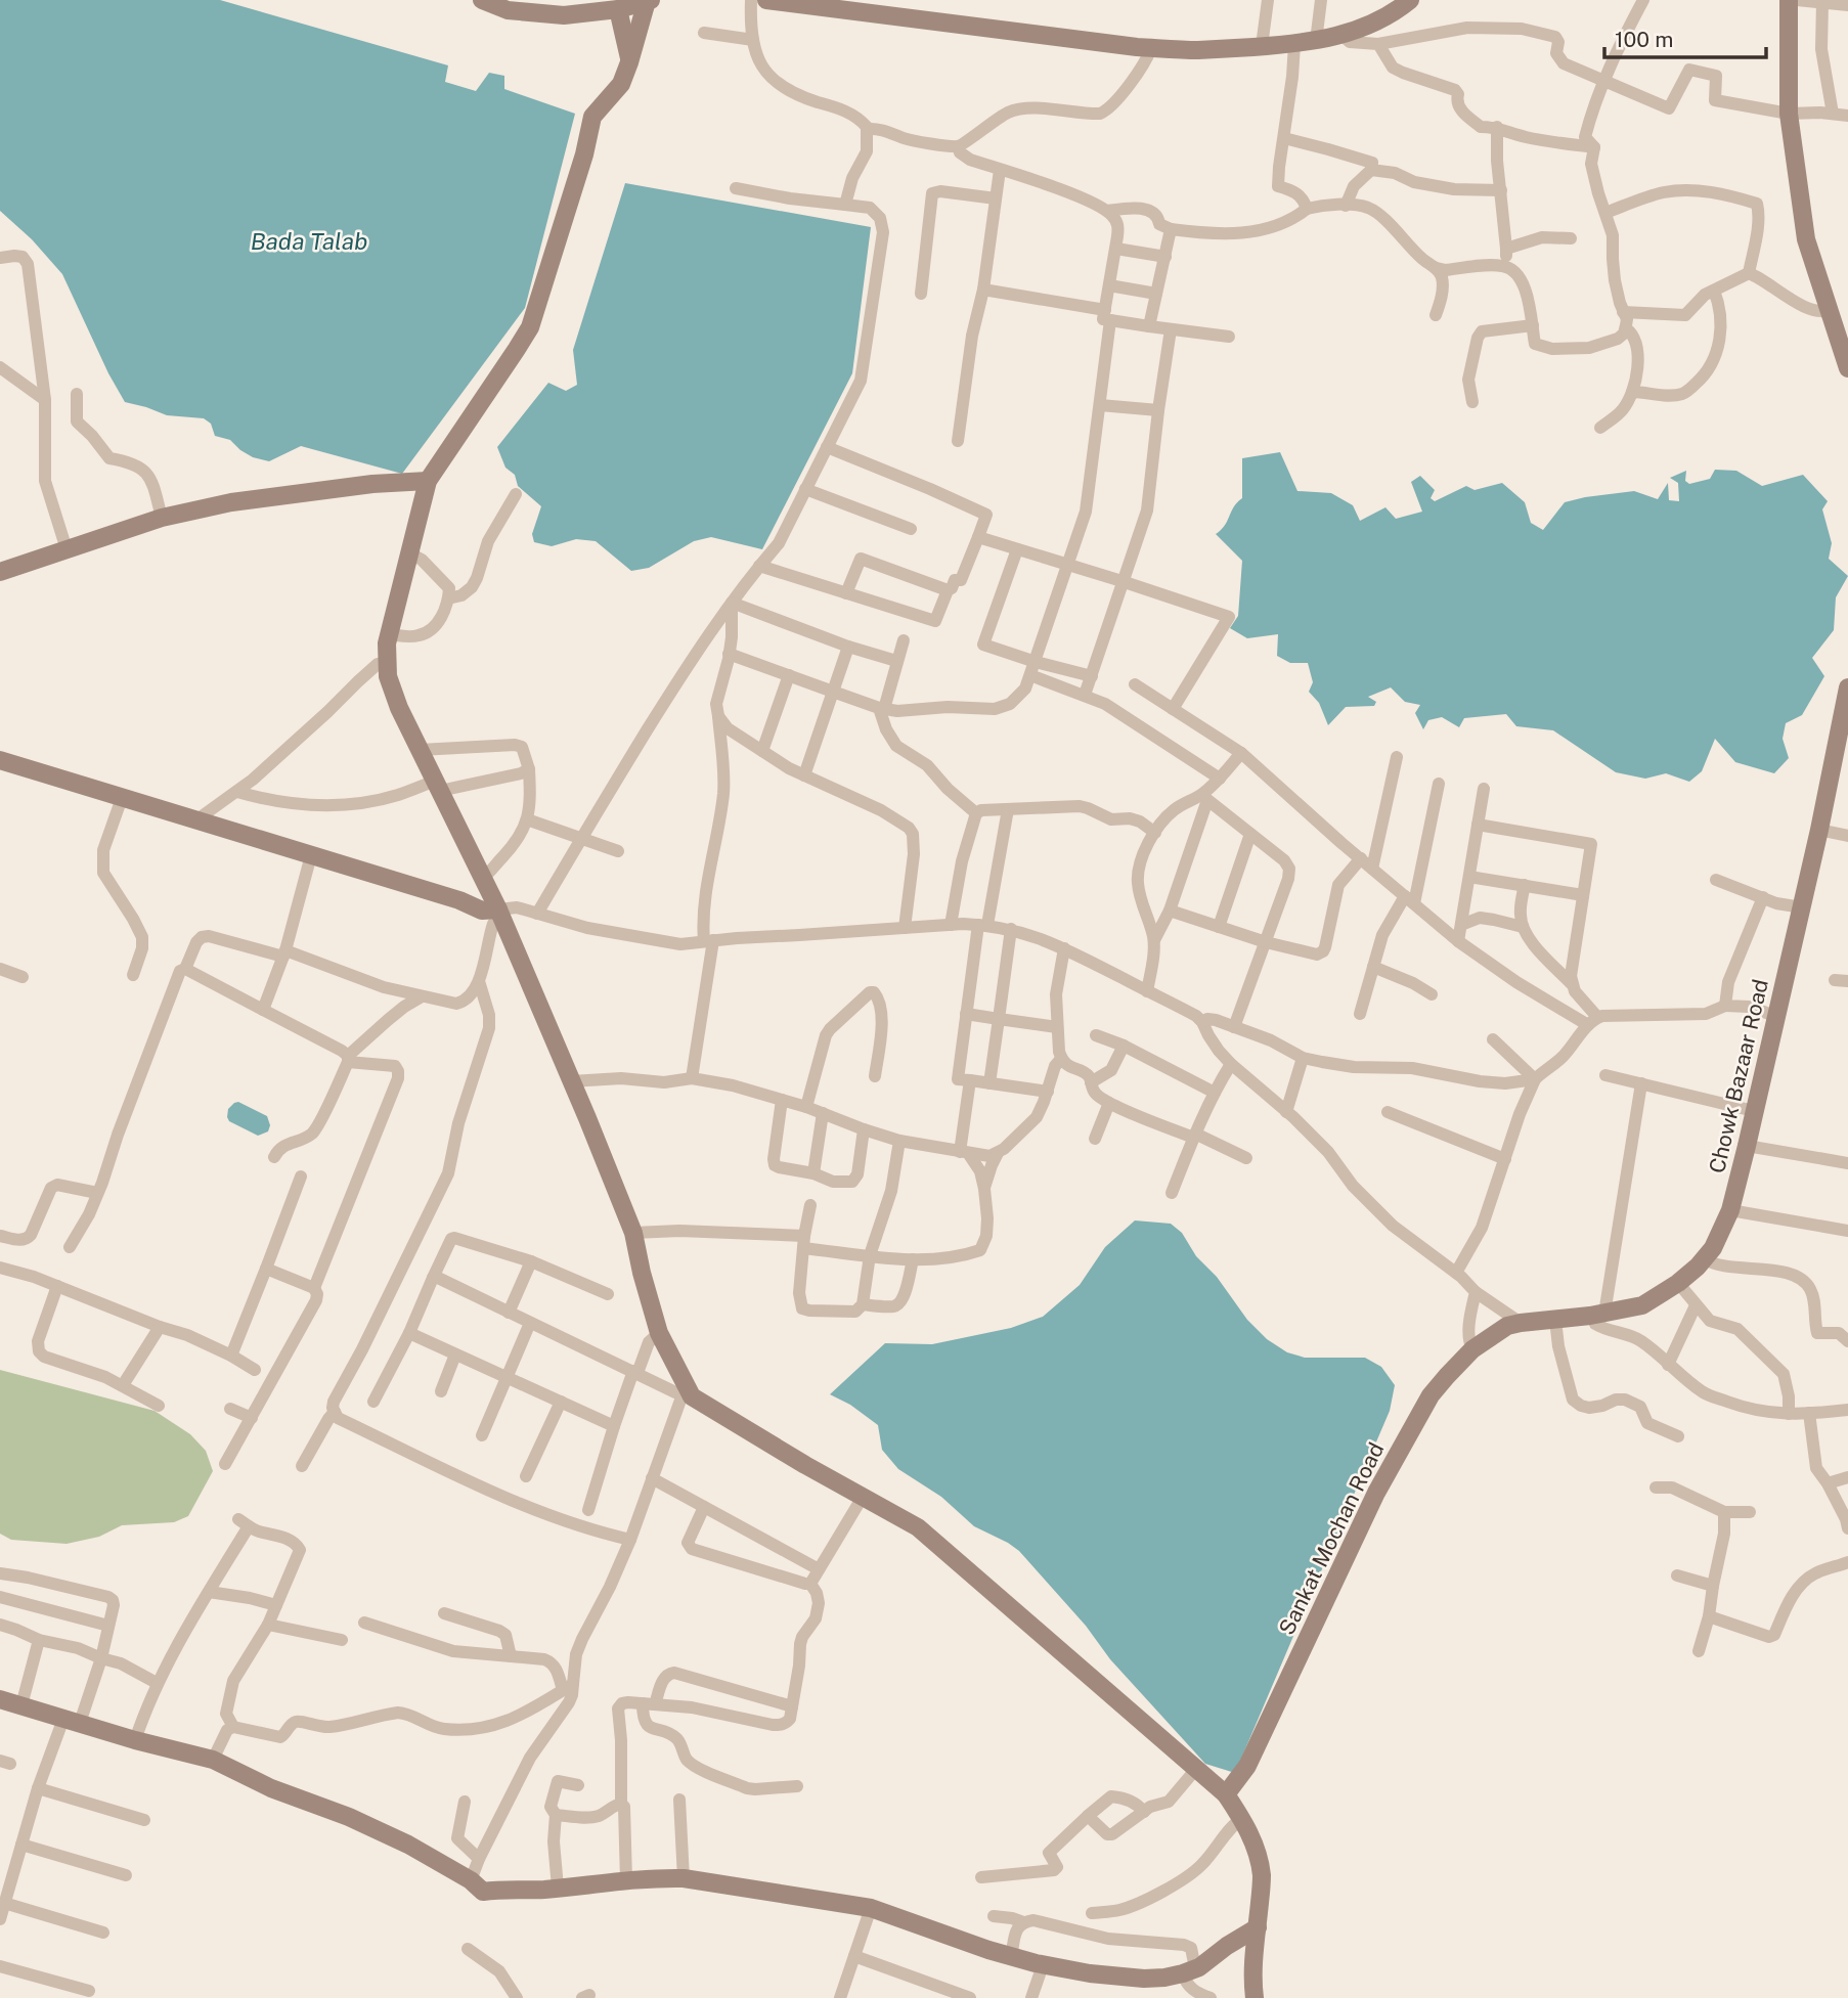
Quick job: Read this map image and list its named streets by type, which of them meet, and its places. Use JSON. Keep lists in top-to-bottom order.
{
  "streets": {
    "main road": ["Chowk Bazaar Road", "Sankat Mochan Road"]
  },
  "crossings": [
    ["Chowk Bazaar Road", "Sankat Mochan Road"]
  ],
  "water": ["Bada Talab"],
  "scale_bar": "100 m"
}
